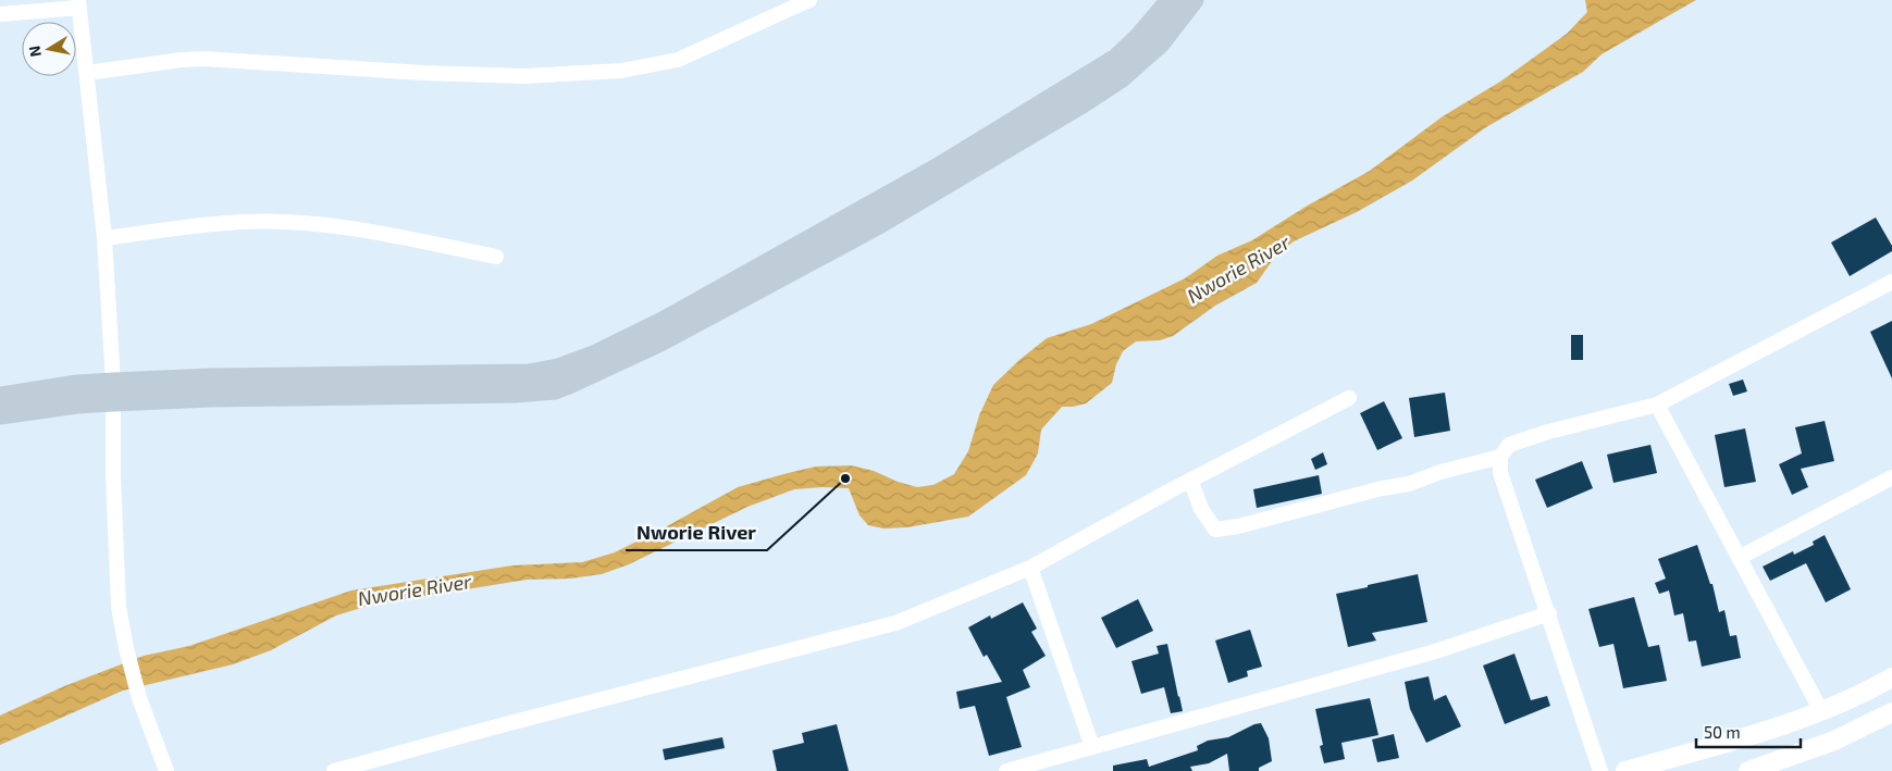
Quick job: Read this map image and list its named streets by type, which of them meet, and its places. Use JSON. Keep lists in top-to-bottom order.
{
  "water": ["Nworie River"],
  "places": ["Nworie River"],
  "scale_bar": "50 m",
  "north": "left"
}
